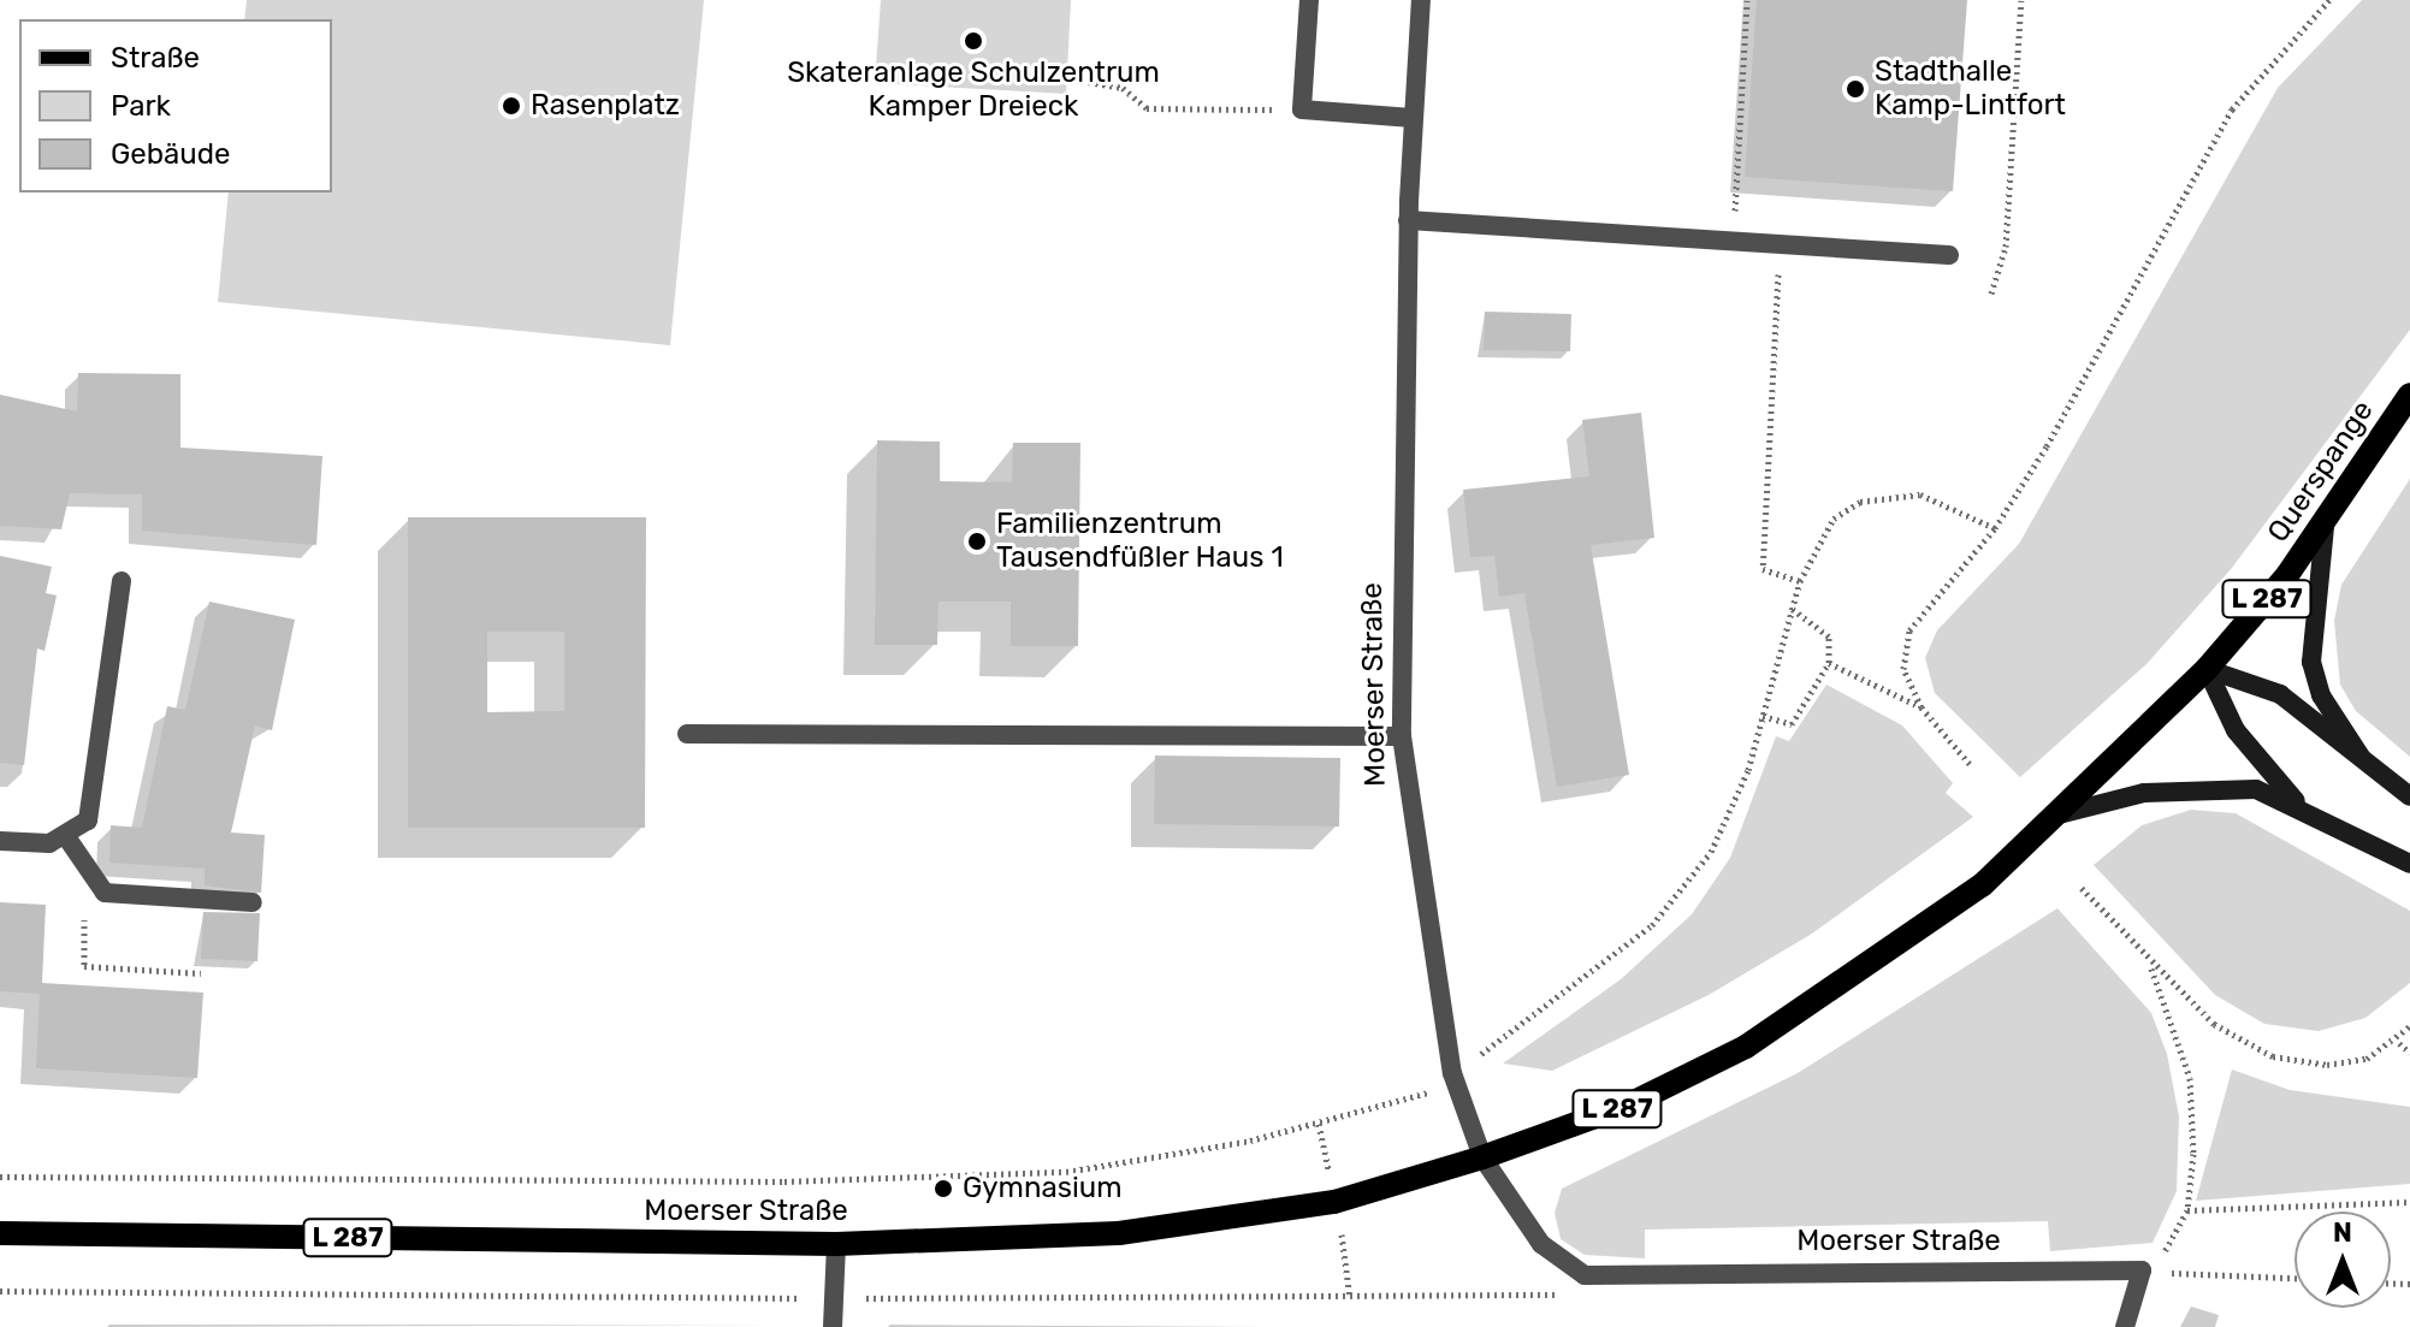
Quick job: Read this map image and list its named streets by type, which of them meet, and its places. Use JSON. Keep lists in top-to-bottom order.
{
  "streets": {
    "main road": ["Querspange", "L 287", "Moerser Straße"]
  },
  "crossings": [
    ["Querspange", "Moerser Straße"]
  ],
  "places": [
    "Skateranlage Schulzentrum Kamper Dreieck",
    "Stadthalle Kamp-Lintfort",
    "Rasenplatz",
    "Familienzentrum Tausendfüßler Haus 1",
    "Gymnasium"
  ],
  "legend": ["Straße", "Park", "Gebäude"],
  "north": "top"
}
